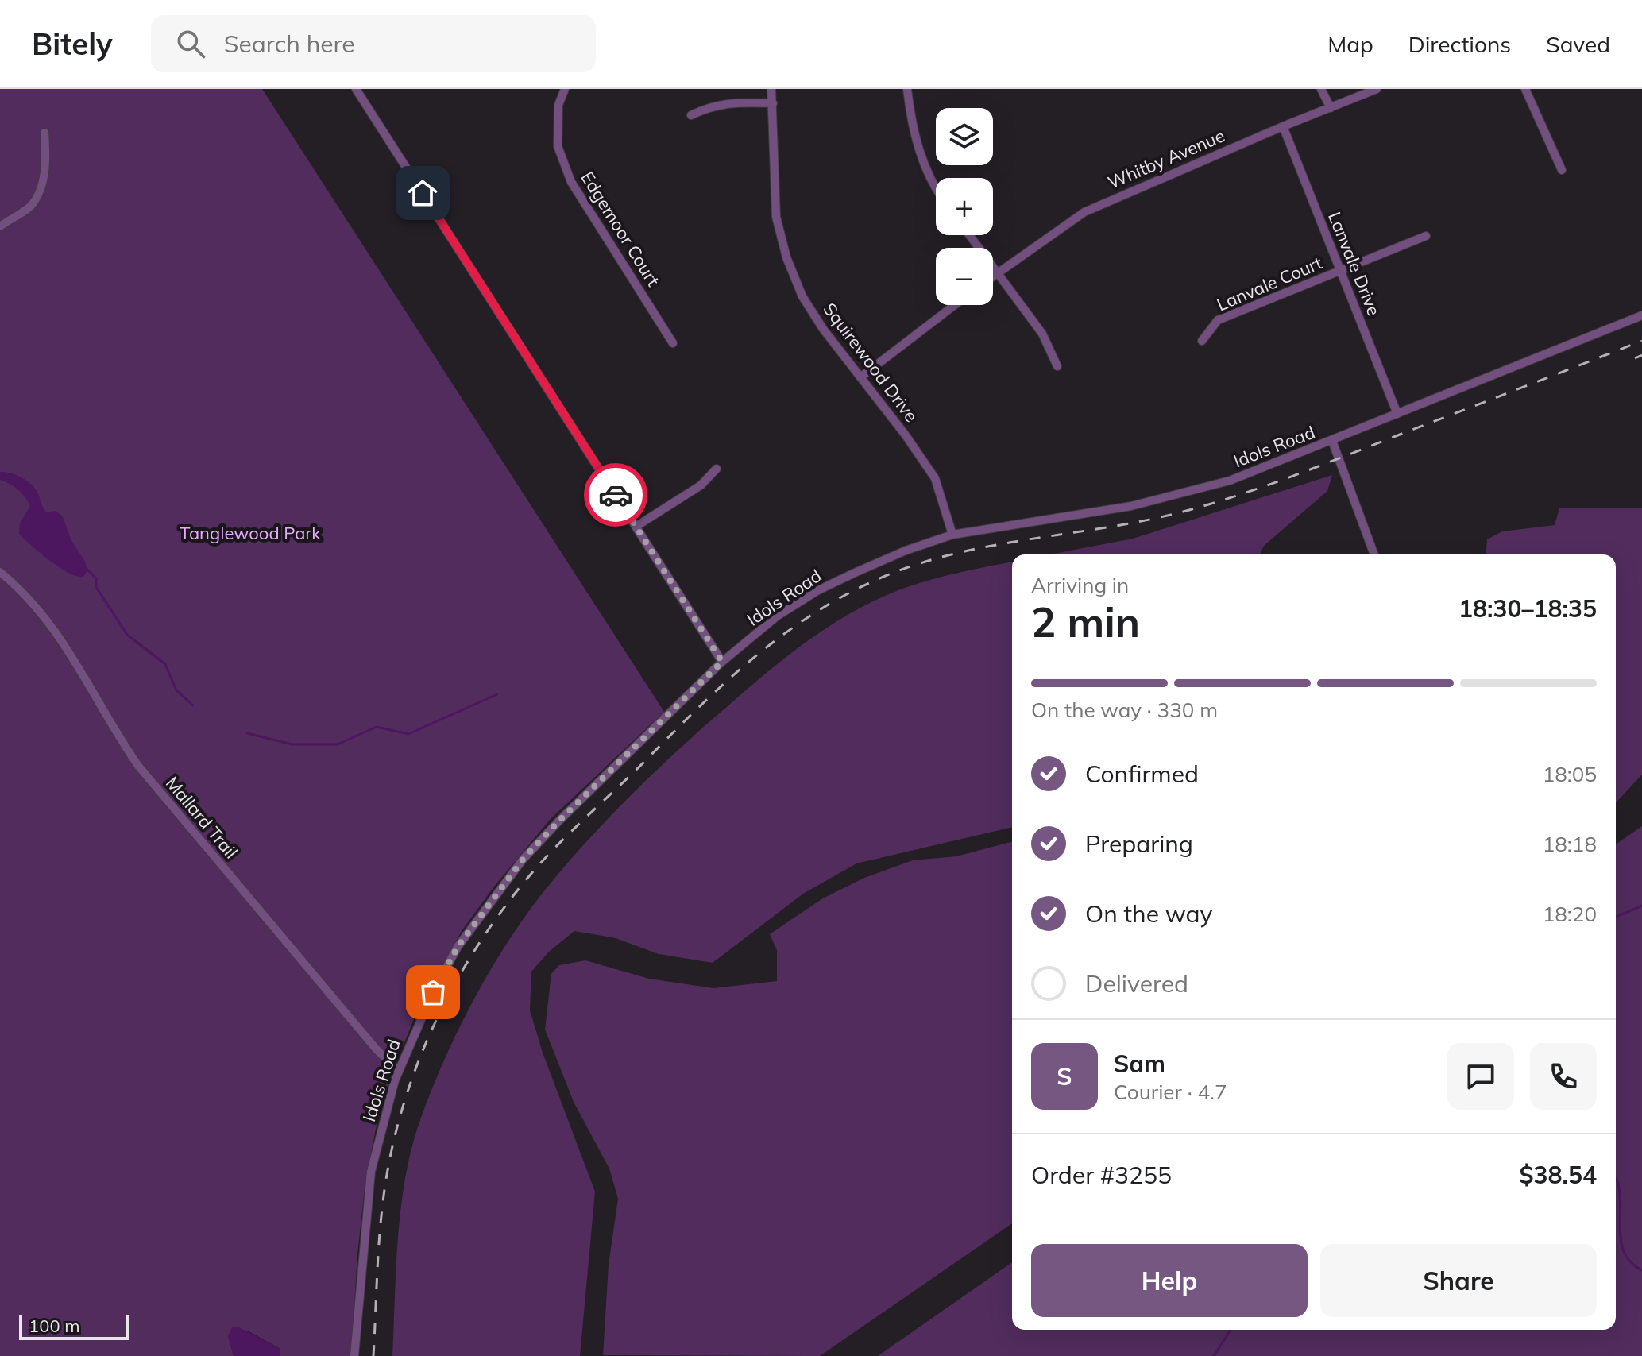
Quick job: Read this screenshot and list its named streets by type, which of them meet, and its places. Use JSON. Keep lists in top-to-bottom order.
{
  "streets": {
    "street": [
      "Whitby Avenue",
      "Edgemoor Court",
      "Lanvale Drive",
      "Lanvale Court",
      "Squirewood Drive",
      "Idols Road",
      "Mallard Trail"
    ]
  },
  "crossings": [
    ["Whitby Avenue", "Lanvale Drive"],
    ["Lanvale Drive", "Lanvale Court"],
    ["Lanvale Drive", "Idols Road"],
    ["Squirewood Drive", "Idols Road"],
    ["Idols Road", "Mallard Trail"]
  ],
  "parks": ["Tanglewood Park"],
  "scale_bar": "100 m",
  "page": {
    "header": "Bitely",
    "search": "Search here",
    "nav": ["Map", "Directions", "Saved"],
    "map_buttons": ["+", "−"],
    "heading": ["2 min", "Arriving in", "18:30–18:35"],
    "panel": [
      "Sam",
      "Courier · 4.7",
      "Order #3255",
      "$38.54"
    ],
    "bar": "On the way · 330 m",
    "list": [
      ["Confirmed", "18:05"],
      ["Preparing", "18:18"],
      ["On the way", "18:20"],
      "Delivered"
    ],
    "round": "S",
    "buttons": ["Help", "Share"],
    "scale": "100 m"
  }
}
